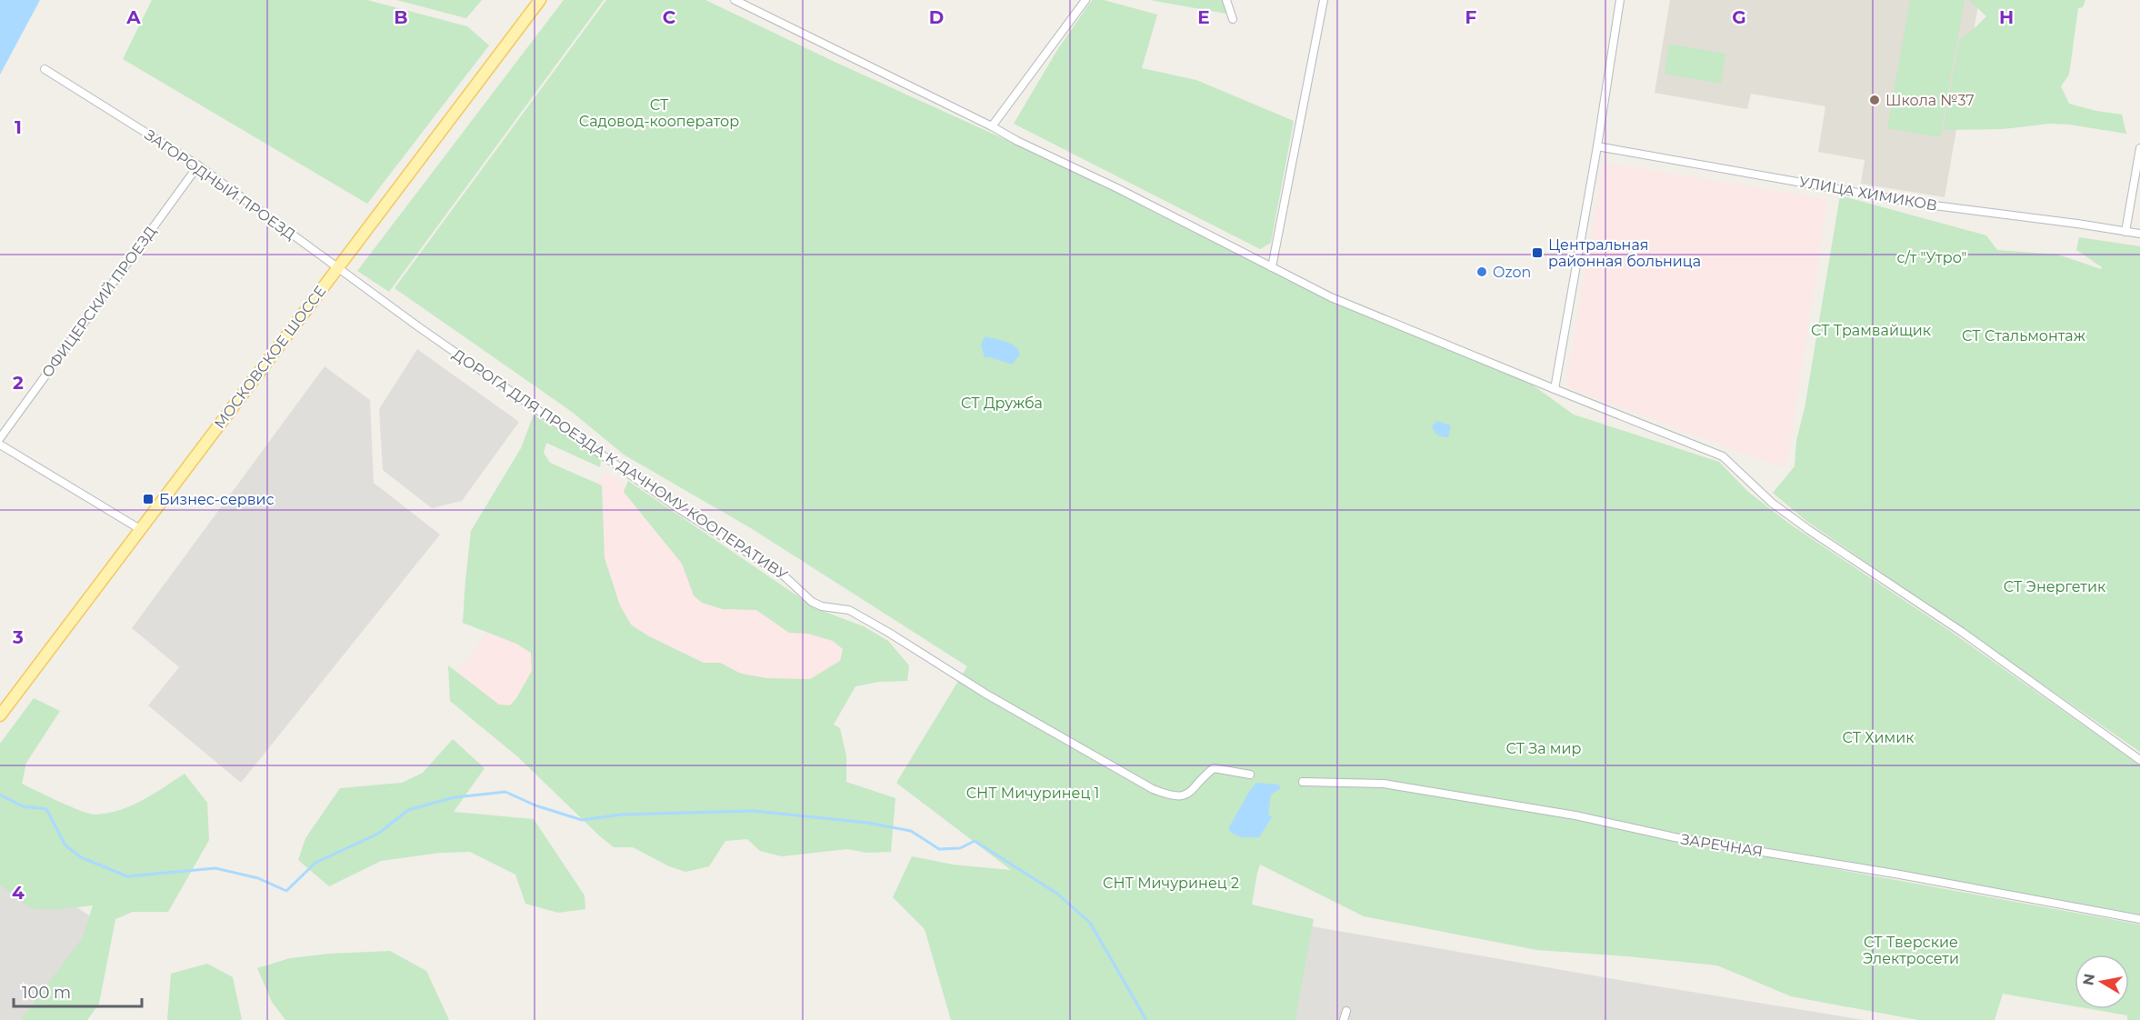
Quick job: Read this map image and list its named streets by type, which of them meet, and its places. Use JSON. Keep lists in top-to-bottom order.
{
  "streets": {
    "main road": ["МОСКОВСКОЕ ШОССЕ"],
    "street": [
      "ЗАГОРОДНЫЙ ПРОЕЗД",
      "УЛИЦА ХИМИКОВ",
      "ОФИЦЕРСКИЙ ПРОЕЗД",
      "ДОРОГА ДЛЯ ПРОЕЗДА К ДАЧНОМУ КООПЕРАТИВУ",
      "ЗАРЕЧНАЯ"
    ]
  },
  "crossings": [
    ["ЗАГОРОДНЫЙ ПРОЕЗД", "ОФИЦЕРСКИЙ ПРОЕЗД"],
    ["ЗАГОРОДНЫЙ ПРОЕЗД", "МОСКОВСКОЕ ШОССЕ"],
    ["ЗАГОРОДНЫЙ ПРОЕЗД", "ДОРОГА ДЛЯ ПРОЕЗДА К ДАЧНОМУ КООПЕРАТИВУ"],
    ["МОСКОВСКОЕ ШОССЕ", "ДОРОГА ДЛЯ ПРОЕЗДА К ДАЧНОМУ КООПЕРАТИВУ"]
  ],
  "parks": [
    "СТ Садовод-кооператор",
    "с/т \"Утро\"",
    "СТ Трамвайщик",
    "СТ Стальмонтаж",
    "СТ Дружба",
    "СТ Энергетик",
    "СТ Химик",
    "СТ За мир",
    "СНТ Мичуринец 1",
    "СНТ Мичуринец 2",
    "СТ Тверские Электросети"
  ],
  "places": {
    "other": ["Школа №37", "Ozon"],
    "transit": ["Центральная районная больница", "Бизнес-сервис"]
  },
  "scale_bar": "100 m",
  "north": "left",
  "grid": {
    "columns": [
      "A",
      "B",
      "C",
      "D",
      "E",
      "F",
      "G",
      "H"
    ],
    "rows": [
      "1",
      "2",
      "3",
      "4"
    ]
  }
}
